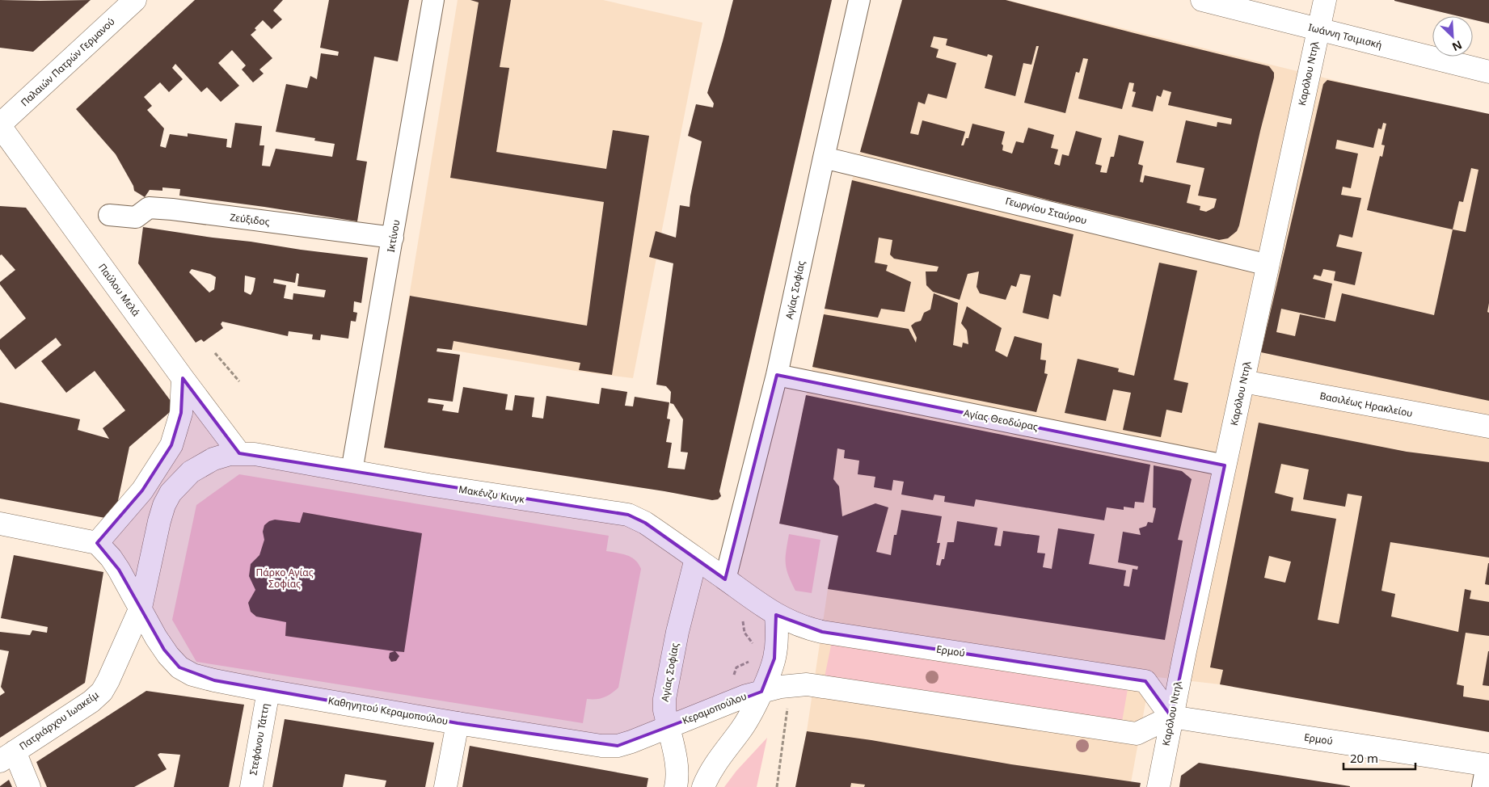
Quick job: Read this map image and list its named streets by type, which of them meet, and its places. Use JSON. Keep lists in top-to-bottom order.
{
  "streets": {
    "main road": [
      "Ιωάννη Τσιμισκή",
      "Παλαιών Πατρών Γερμανού",
      "Καρόλου Ντηλ",
      "Παύλου Μελά",
      "Αγίας Σοφίας",
      "Βασιλέως Ηρακλείου",
      "Μακένζυ Κινγκ",
      "Ερμού",
      "Κεραμοπούλου",
      "Καθηγητού Κεραμοπούλου",
      "Πατριάρχου Ιωακείμ",
      "Στεφάνου Τάττη"
    ],
    "street": [
      "Γεωργίου Σταύρου",
      "Ζεύξιδος",
      "Ικτίνου",
      "Αγίας Θεοδώρας"
    ]
  },
  "crossings": [
    ["Ιωάννη Τσιμισκή", "Καρόλου Ντηλ"],
    ["Παλαιών Πατρών Γερμανού", "Παύλου Μελά"],
    ["Καρόλου Ντηλ", "Γεωργίου Σταύρου"],
    ["Καρόλου Ντηλ", "Βασιλέως Ηρακλείου"],
    ["Καρόλου Ντηλ", "Αγίας Θεοδώρας"],
    ["Καρόλου Ντηλ", "Ερμού"],
    ["Γεωργίου Σταύρου", "Αγίας Σοφίας"],
    ["Ζεύξιδος", "Ικτίνου"],
    ["Ικτίνου", "Μακένζυ Κινγκ"],
    ["Παύλου Μελά", "Μακένζυ Κινγκ"],
    ["Παύλου Μελά", "Πατριάρχου Ιωακείμ"],
    ["Αγίας Σοφίας", "Αγίας Θεοδώρας"],
    ["Αγίας Σοφίας", "Μακένζυ Κινγκ"],
    ["Αγίας Σοφίας", "Ερμού"],
    ["Αγίας Σοφίας", "Κεραμοπούλου"],
    ["Αγίας Σοφίας", "Καθηγητού Κεραμοπούλου"],
    ["Μακένζυ Κινγκ", "Ερμού"],
    ["Μακένζυ Κινγκ", "Πατριάρχου Ιωακείμ"],
    ["Κεραμοπούλου", "Καθηγητού Κεραμοπούλου"],
    ["Καθηγητού Κεραμοπούλου", "Πατριάρχου Ιωακείμ"],
    ["Καθηγητού Κεραμοπούλου", "Στεφάνου Τάττη"]
  ],
  "parks": ["Πάρκο Αγίας Σοφίας"],
  "scale_bar": "20 m",
  "north": "bottom right"
}
